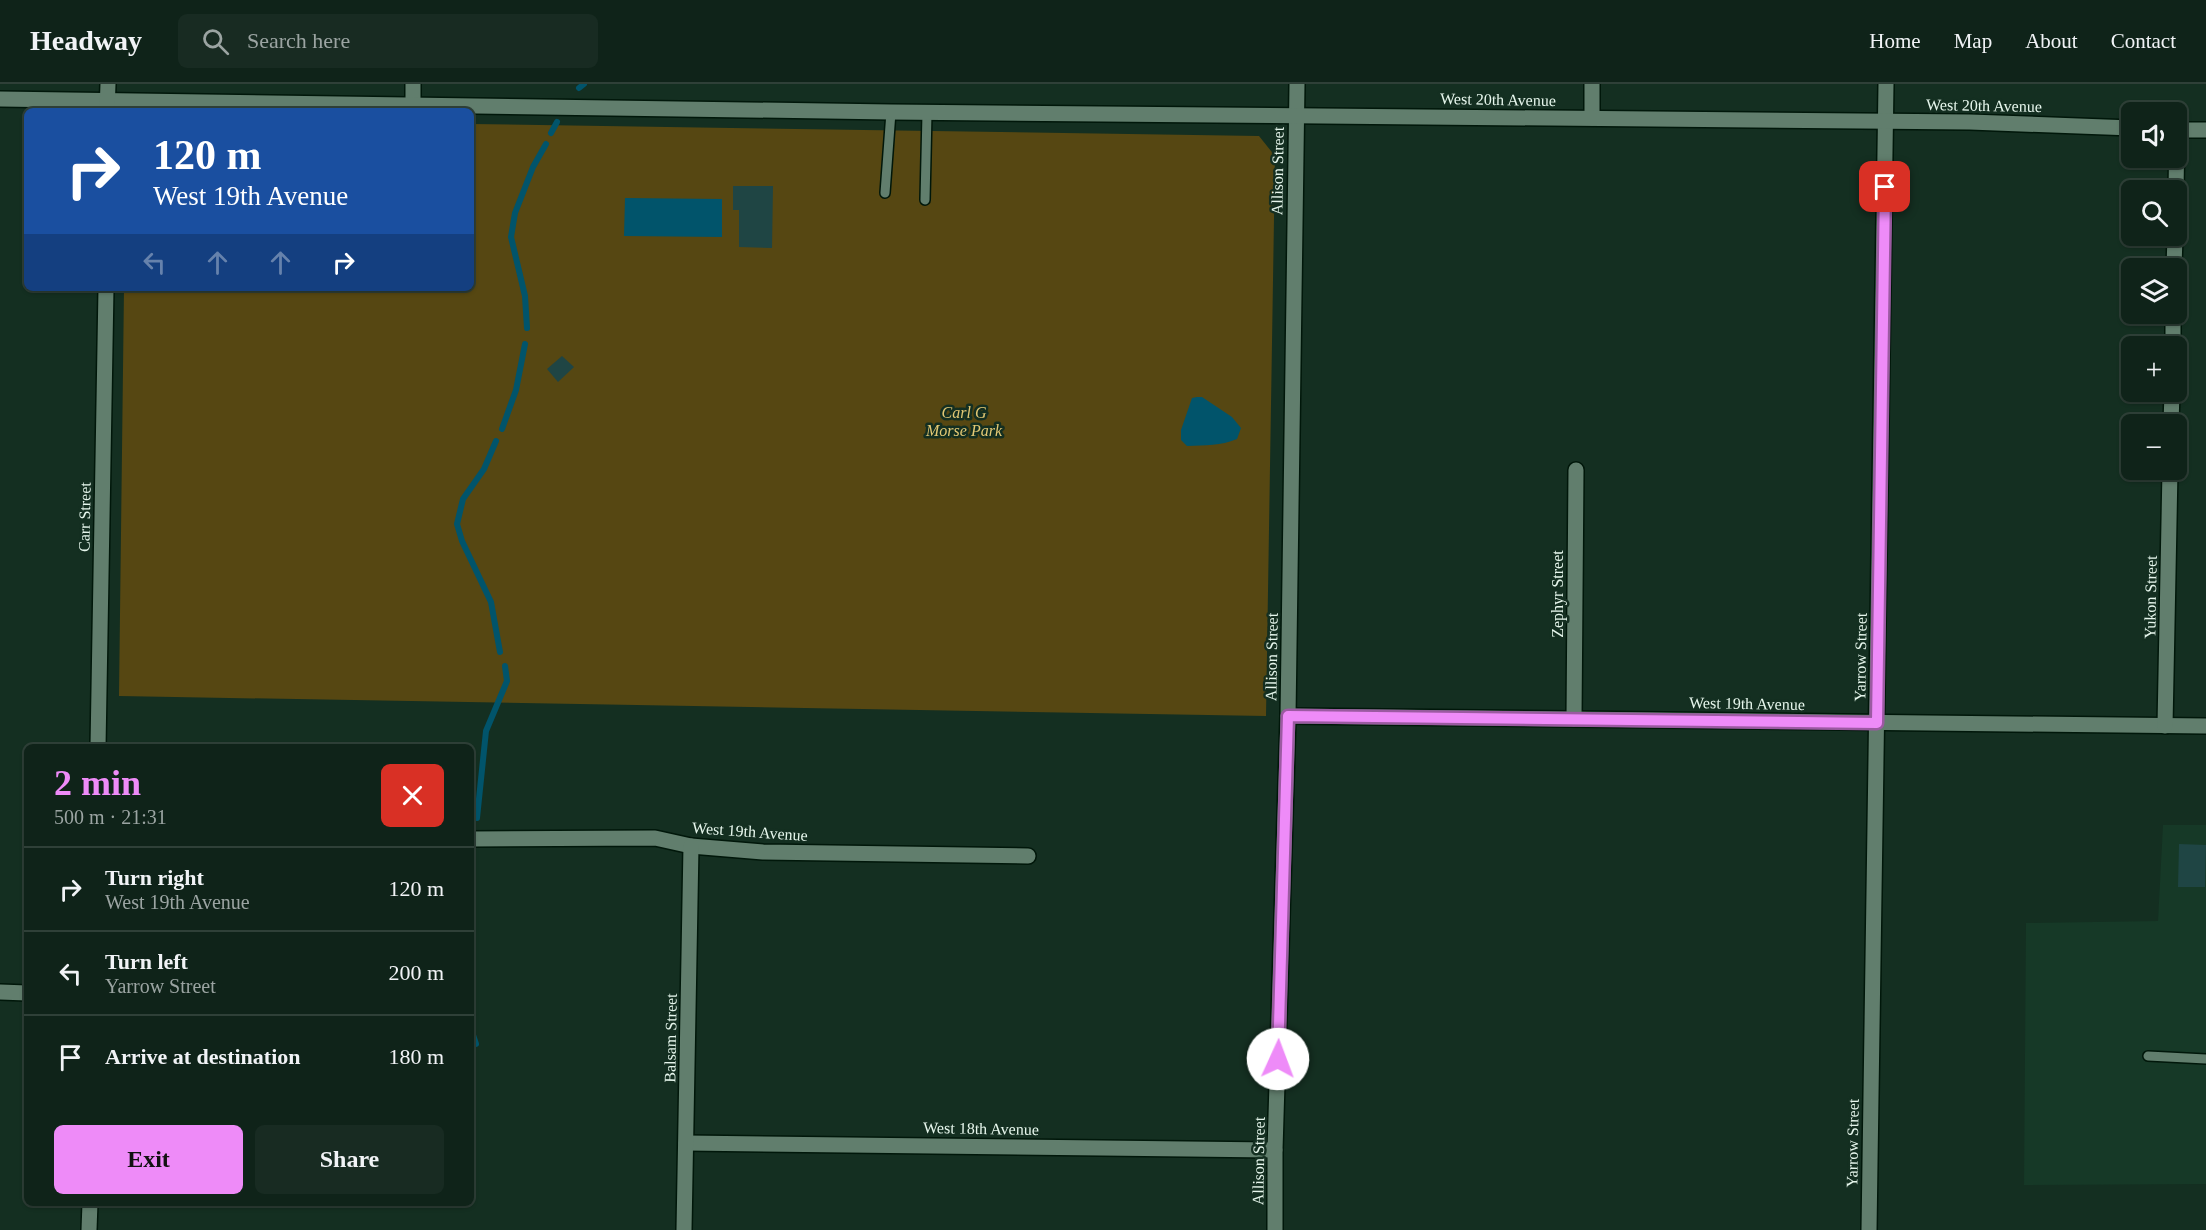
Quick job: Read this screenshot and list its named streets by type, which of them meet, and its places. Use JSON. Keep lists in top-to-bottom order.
{
  "streets": {
    "street": [
      "West 20th Avenue",
      "Allison Street",
      "Carr Street",
      "Zephyr Street",
      "Yukon Street",
      "Yarrow Street",
      "West 19th Avenue",
      "Balsam Street",
      "West 18th Avenue"
    ]
  },
  "crossings": [
    ["West 20th Avenue", "Allison Street"],
    ["West 20th Avenue", "Yarrow Street"],
    ["Allison Street", "West 19th Avenue"],
    ["Allison Street", "West 18th Avenue"],
    ["Zephyr Street", "West 19th Avenue"],
    ["Yukon Street", "West 19th Avenue"],
    ["Yarrow Street", "West 19th Avenue"],
    ["West 19th Avenue", "Balsam Street"],
    ["Balsam Street", "West 18th Avenue"]
  ],
  "parks": ["Carl G Morse Park"],
  "page": {
    "header": "Headway",
    "search": "Search here",
    "nav": [
      "Home",
      "Map",
      "About",
      "Contact"
    ],
    "map_buttons": ["+", "−"],
    "turn": ["120 m", "West 19th Avenue"],
    "heading": ["2 min", "500 m · 21:31"],
    "list": [
      {
        "name": "Turn right",
        "note": "West 19th Avenue",
        "value": "120 m"
      },
      {
        "name": "Turn left",
        "note": "Yarrow Street",
        "value": "200 m"
      },
      {
        "name": "Arrive at destination",
        "value": "180 m"
      }
    ],
    "buttons": ["Exit", "Share"]
  }
}
